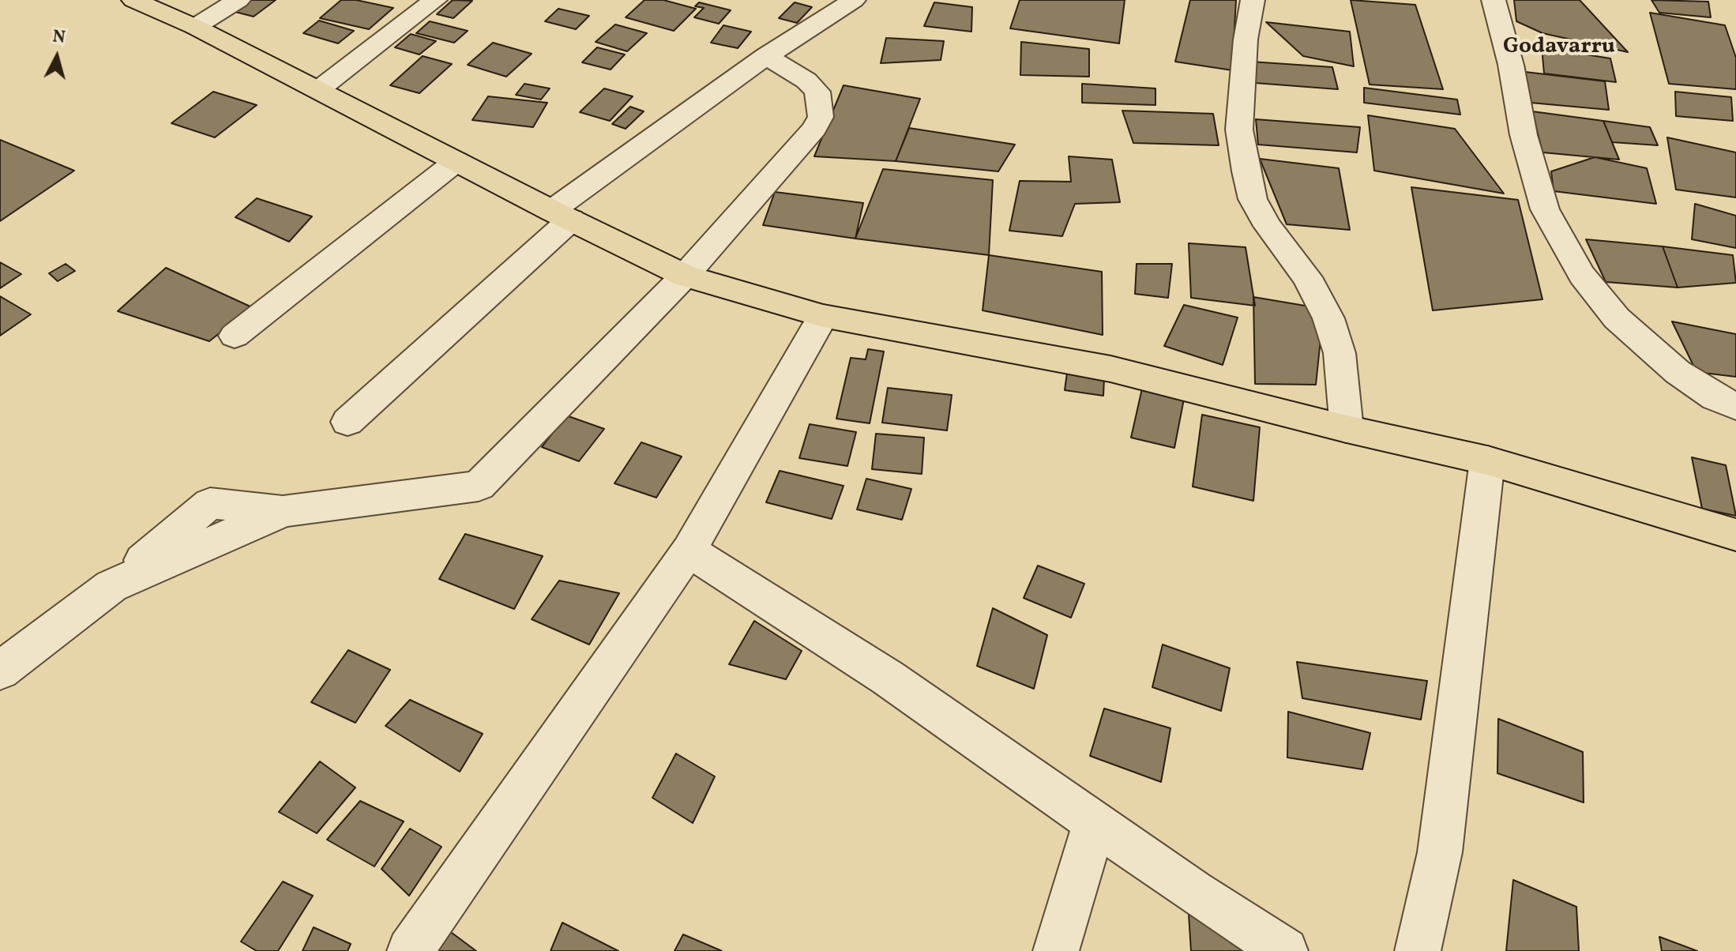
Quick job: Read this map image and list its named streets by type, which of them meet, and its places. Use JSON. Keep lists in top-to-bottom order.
{
  "districts": ["Godavarru"],
  "north": "top"
}
